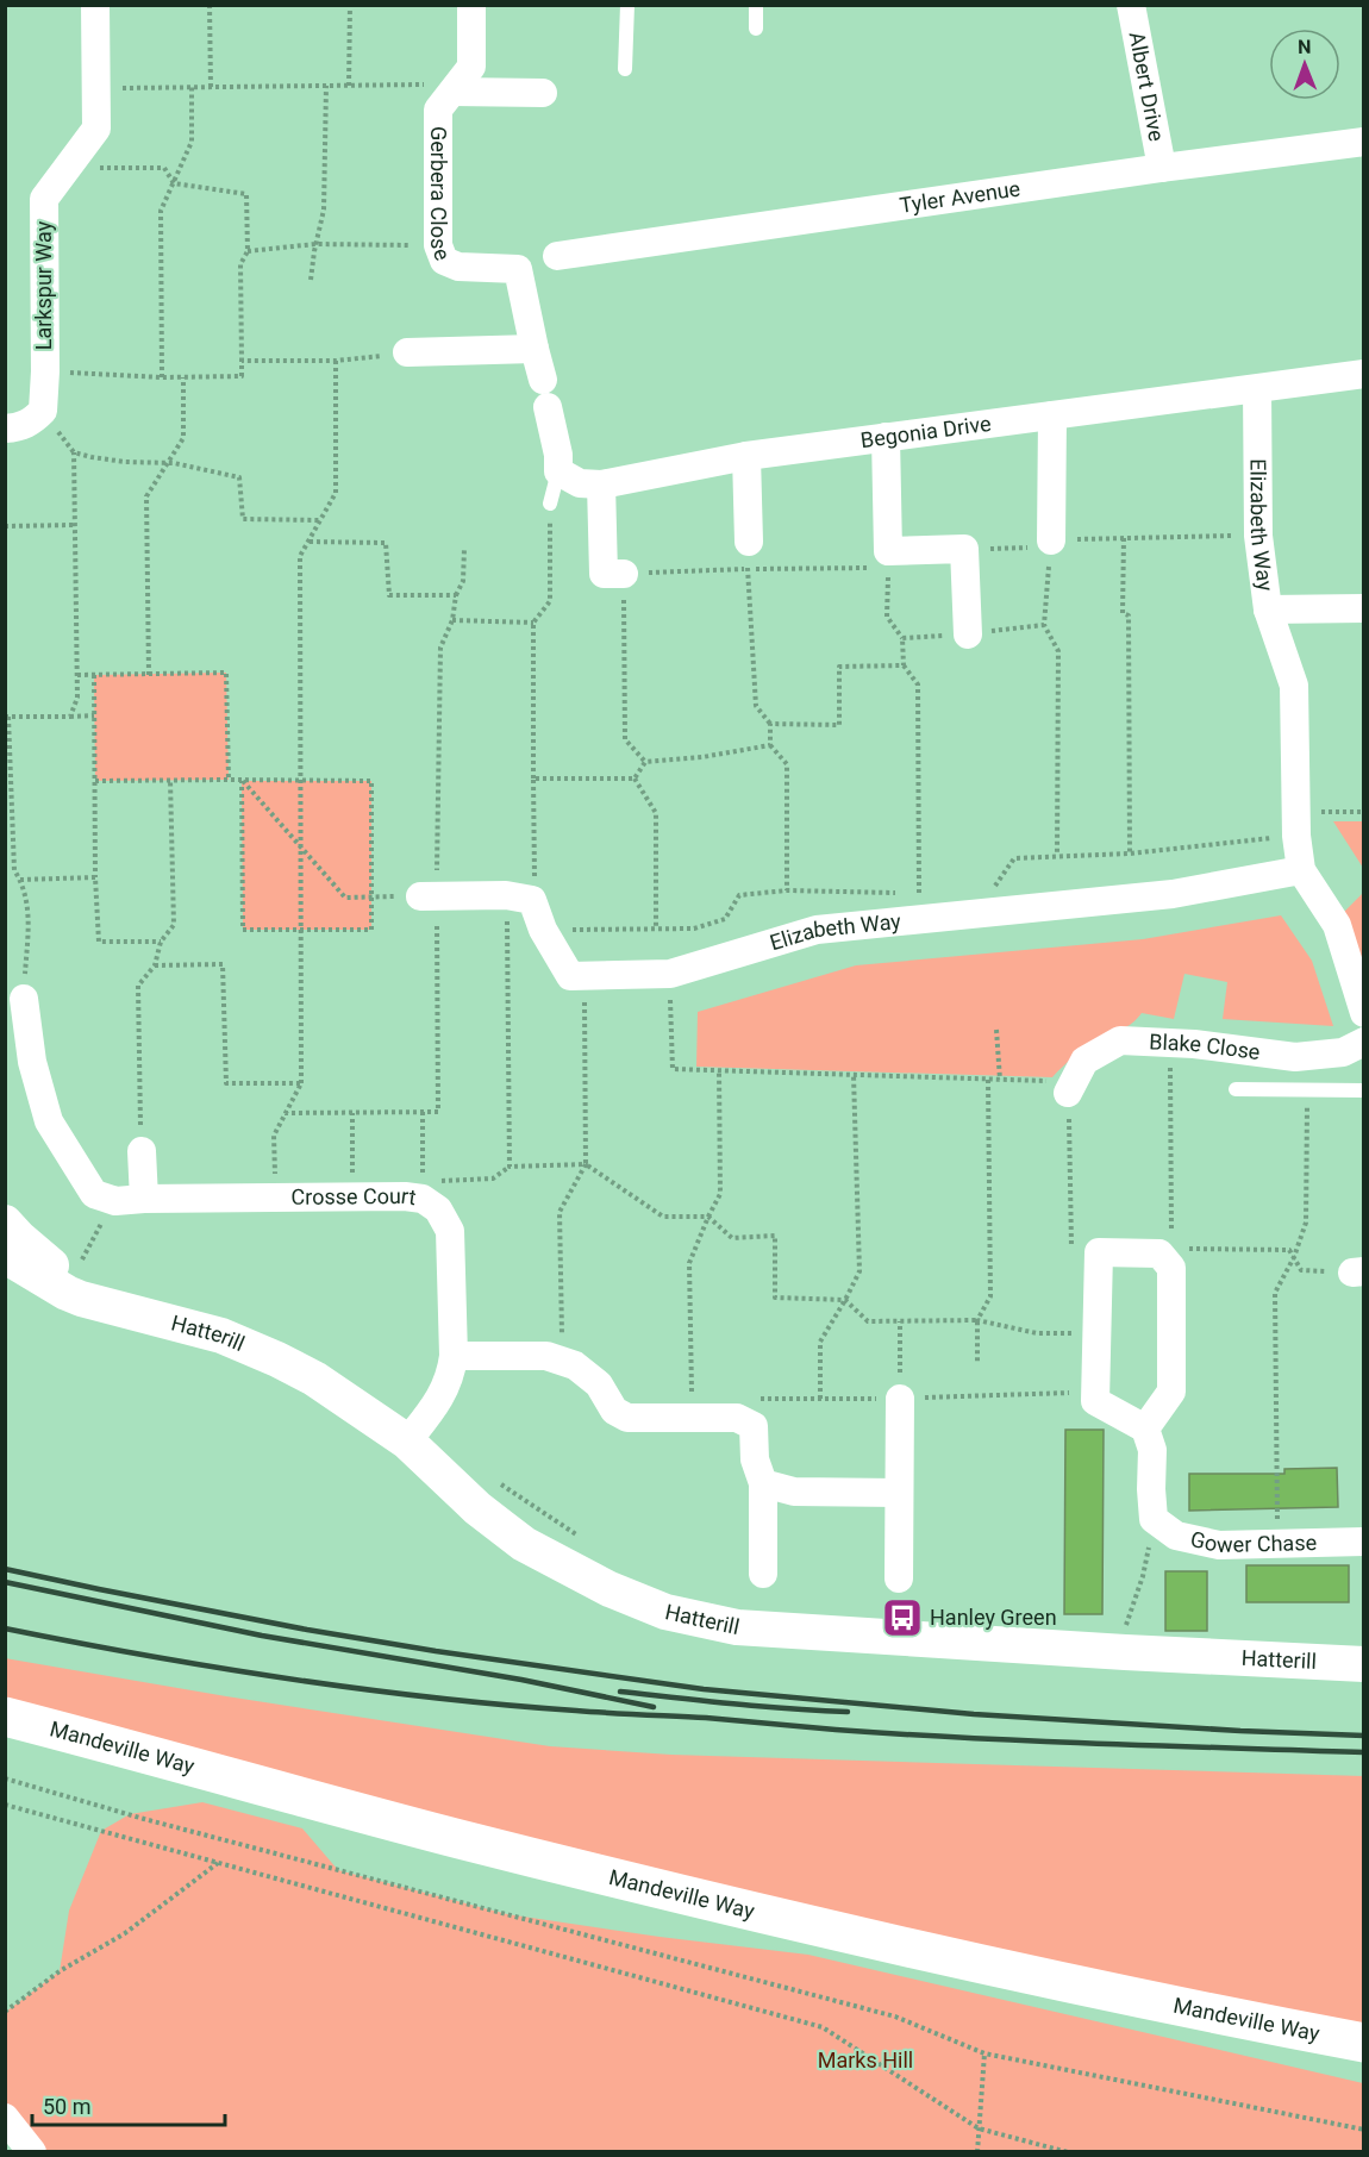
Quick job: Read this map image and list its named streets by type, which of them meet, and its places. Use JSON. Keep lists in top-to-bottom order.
{
  "streets": {
    "main road": ["Mandeville Way"],
    "street": [
      "Albert Drive",
      "Gerbera Close",
      "Tyler Avenue",
      "Larkspur Way",
      "Begonia Drive",
      "Elizabeth Way",
      "Blake Close",
      "Crosse Court",
      "Hatterill",
      "Gower Chase"
    ]
  },
  "crossings": [
    ["Albert Drive", "Tyler Avenue"],
    ["Gerbera Close", "Begonia Drive"],
    ["Begonia Drive", "Elizabeth Way"],
    ["Crosse Court", "Hatterill"]
  ],
  "parks": ["Marks Hill"],
  "places": {
    "bus stop": ["Hanley Green"]
  },
  "scale_bar": "50 m",
  "north": "top"
}
